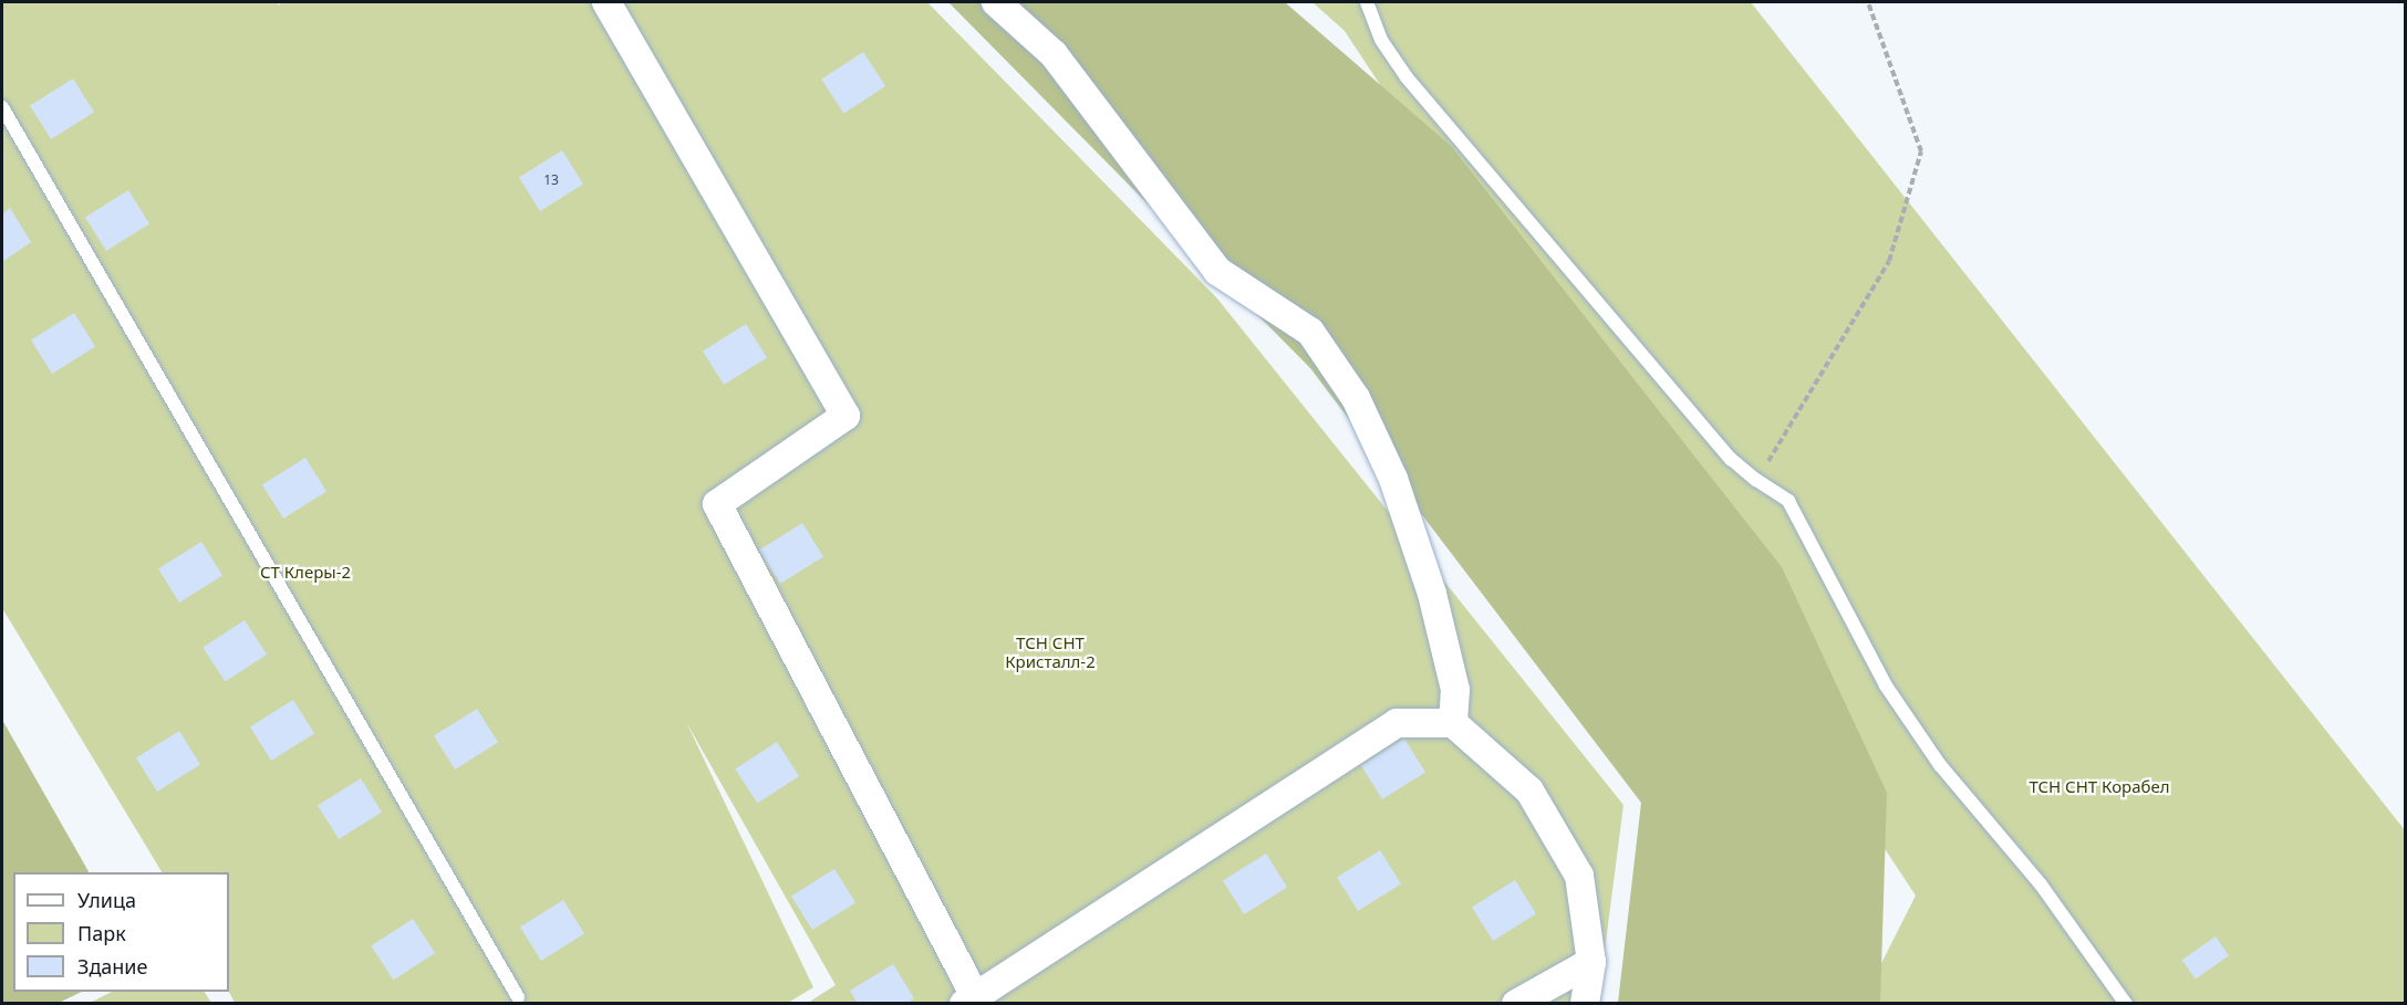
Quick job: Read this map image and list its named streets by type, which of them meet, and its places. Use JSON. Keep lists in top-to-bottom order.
{
  "parks": ["СТ Клеры-2", "ТСН СНТ Кристалл-2", "ТСН СНТ Корабел"],
  "house_numbers": ["13"],
  "legend": ["Улица", "Парк", "Здание"]
}
